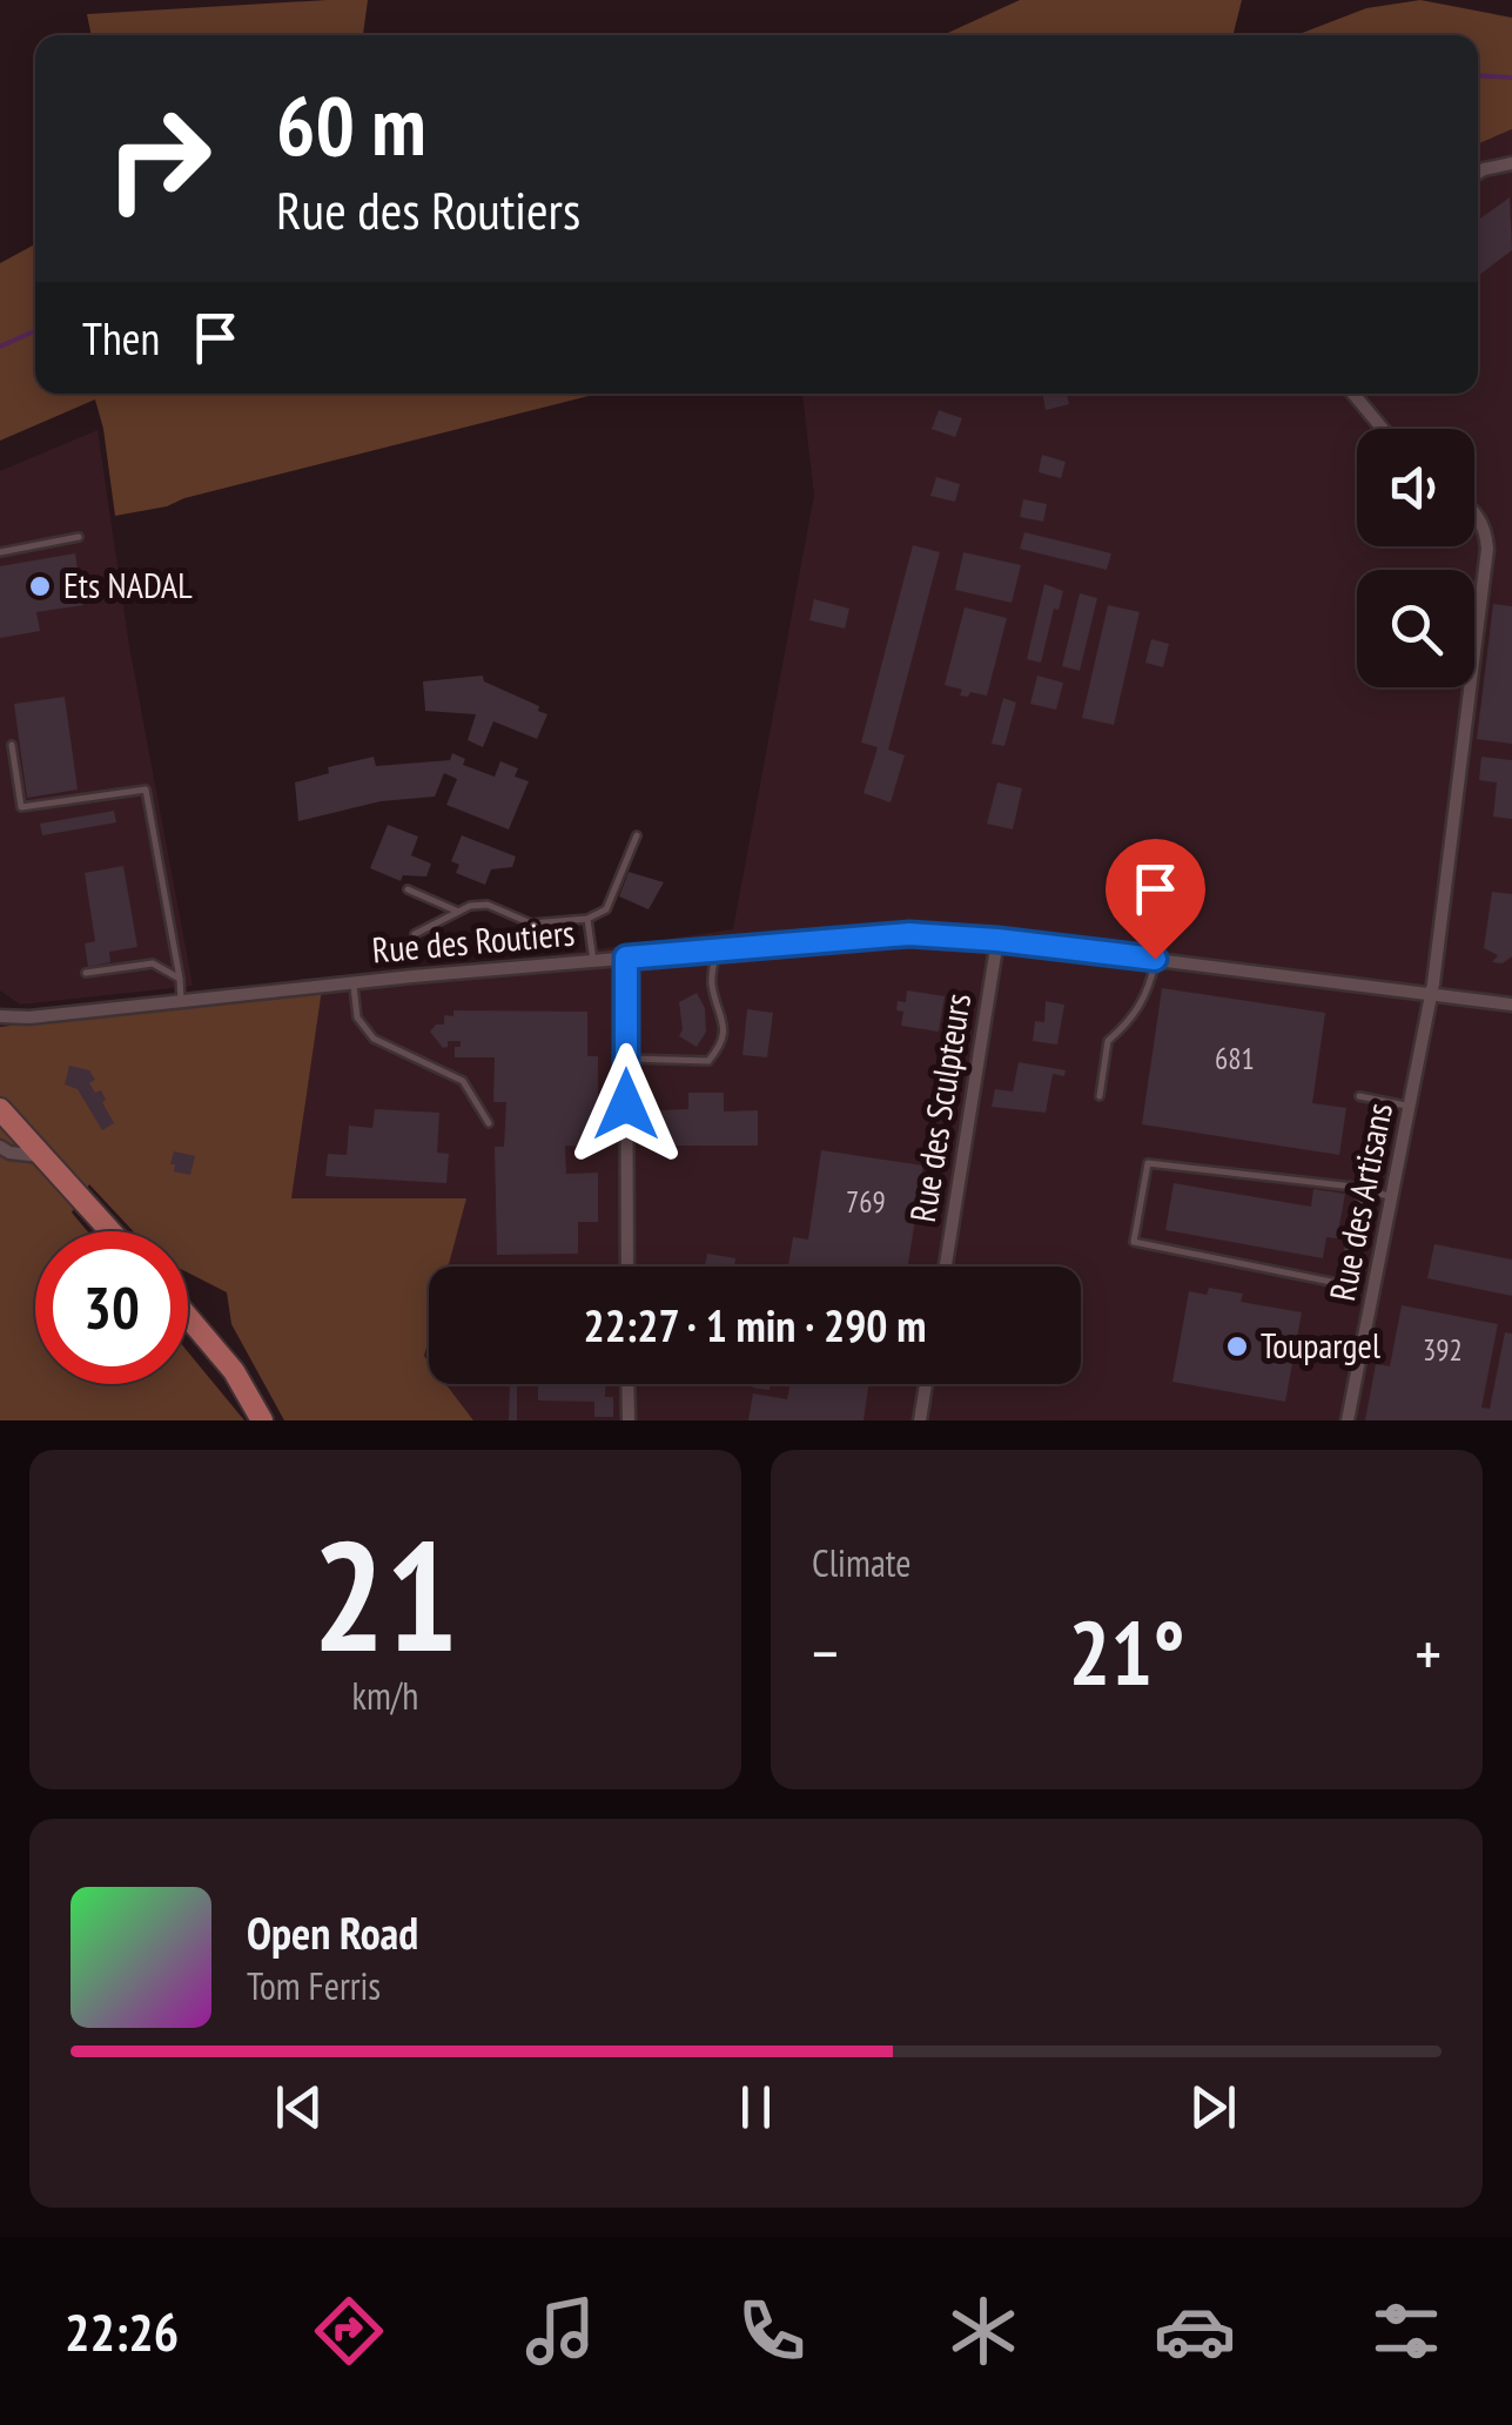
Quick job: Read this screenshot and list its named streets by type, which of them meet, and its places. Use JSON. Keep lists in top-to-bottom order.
{
  "streets": {
    "street": ["Rue des Routiers", "Rue des Sculpteurs", "Rue des Artisans"]
  },
  "crossings": [
    ["Rue des Routiers", "Rue des Sculpteurs"],
    ["Rue des Routiers", "Rue des Artisans"]
  ],
  "places": ["Ets NADAL", "Toupargel"],
  "house_numbers": ["681", "769", "392"],
  "page": {
    "turn": ["60 m", "Rue des Routiers"],
    "then": "Then",
    "limit": "30",
    "trip": "22:27 · 1 min · 290 m",
    "tile": [
      ["21", "km/h"],
      "Climate"
    ],
    "heat": ["−", "21°", "+"],
    "song": ["Open Road", "Tom Ferris"],
    "tabs": "22:26"
  }
}
